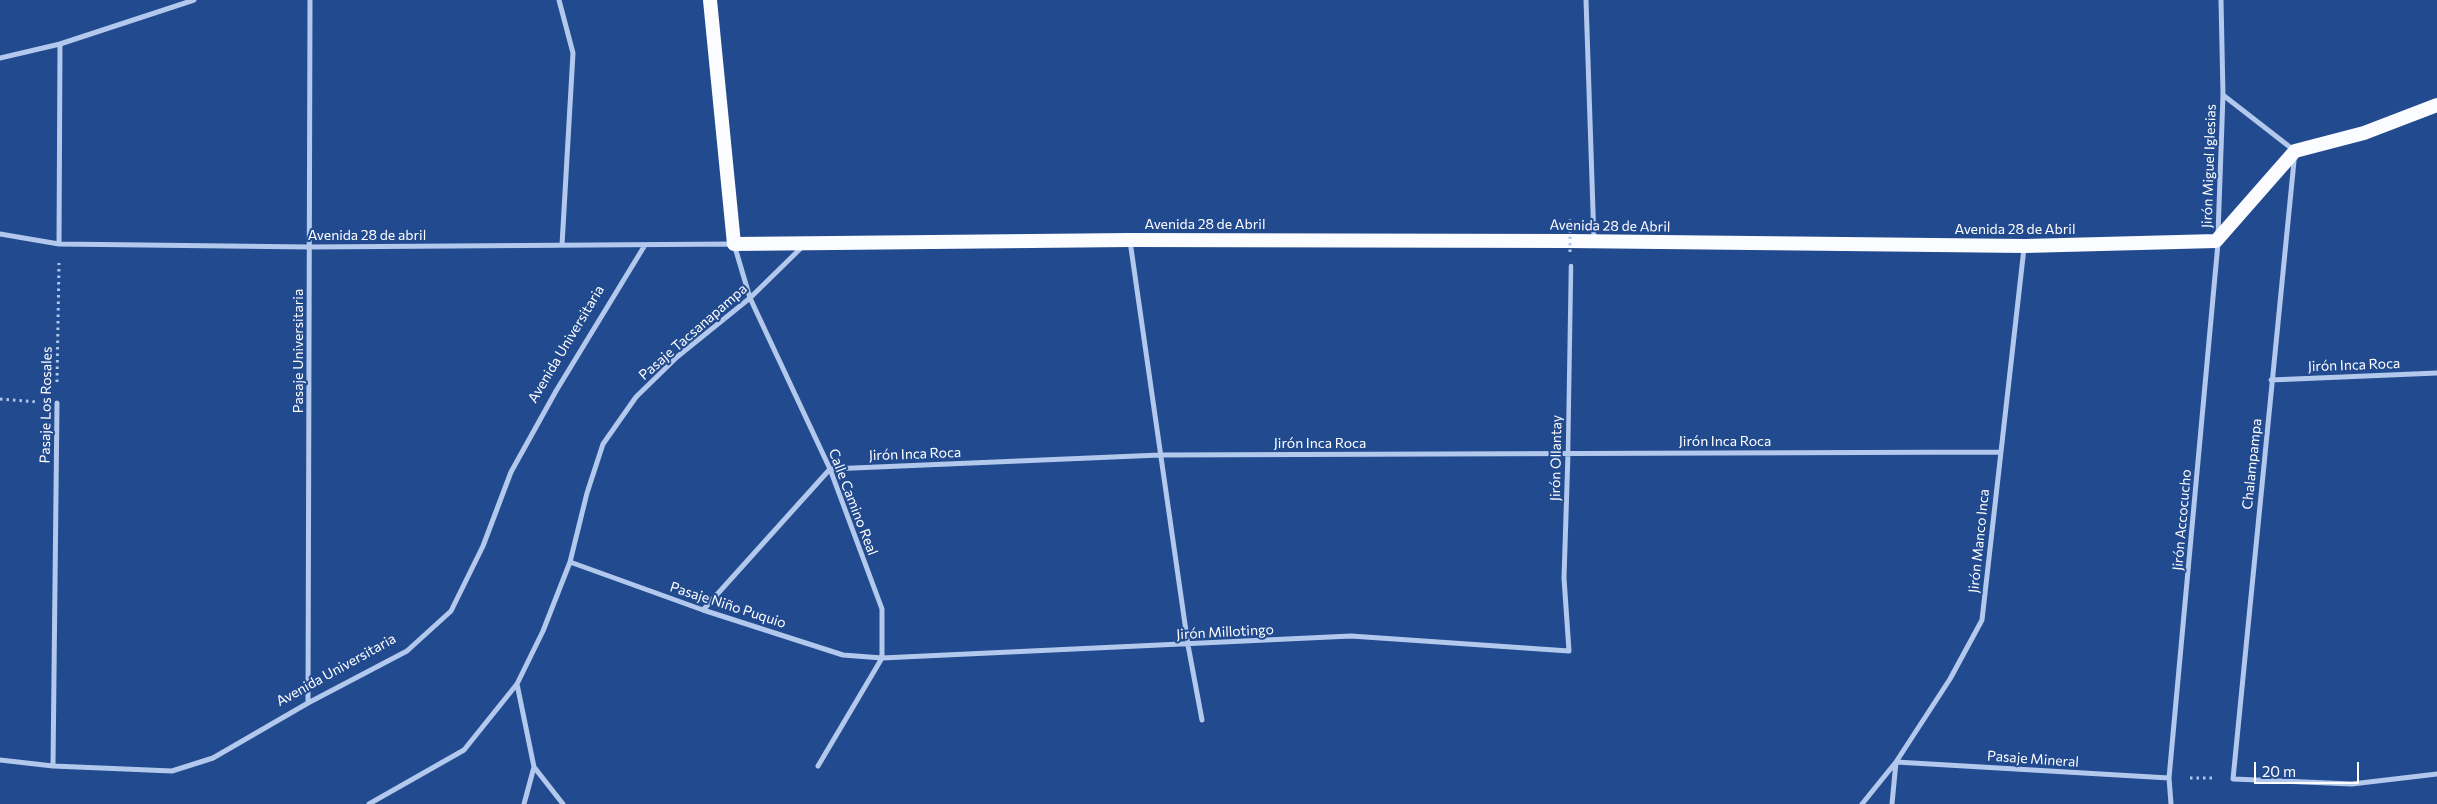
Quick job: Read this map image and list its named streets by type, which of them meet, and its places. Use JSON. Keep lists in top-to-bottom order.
{
  "streets": {
    "highway": ["Avenida 28 de Abril"],
    "street": [
      "Jirón Miguel Iglesias",
      "Avenida 28 de abril",
      "Pasaje Tacsanapampa",
      "Avenida Universitaria",
      "Pasaje Universitaria",
      "Jirón Inca Roca",
      "Pasaje Los Rosales",
      "Jirón Ollantay",
      "Chalampampa",
      "Calle Camino Real",
      "Jirón Accocucho",
      "Jirón Manco Inca",
      "Pasaje Niño Puquio",
      "Jirón Millotingo",
      "Pasaje Mineral"
    ]
  },
  "crossings": [
    ["Jirón Miguel Iglesias", "Avenida 28 de Abril"],
    ["Jirón Miguel Iglesias", "Chalampampa"],
    ["Jirón Miguel Iglesias", "Jirón Accocucho"],
    ["Avenida 28 de Abril", "Avenida 28 de abril"],
    ["Avenida 28 de Abril", "Pasaje Tacsanapampa"],
    ["Avenida 28 de Abril", "Calle Camino Real"],
    ["Avenida 28 de Abril", "Jirón Accocucho"],
    ["Avenida 28 de Abril", "Jirón Manco Inca"],
    ["Avenida 28 de abril", "Avenida Universitaria"],
    ["Avenida 28 de abril", "Pasaje Universitaria"],
    ["Avenida 28 de abril", "Pasaje Los Rosales"],
    ["Avenida 28 de abril", "Calle Camino Real"],
    ["Pasaje Tacsanapampa", "Calle Camino Real"],
    ["Pasaje Tacsanapampa", "Pasaje Niño Puquio"],
    ["Avenida Universitaria", "Pasaje Universitaria"],
    ["Avenida Universitaria", "Pasaje Los Rosales"],
    ["Jirón Inca Roca", "Jirón Ollantay"],
    ["Jirón Inca Roca", "Chalampampa"],
    ["Jirón Inca Roca", "Calle Camino Real"],
    ["Jirón Inca Roca", "Jirón Manco Inca"],
    ["Jirón Ollantay", "Jirón Millotingo"],
    ["Calle Camino Real", "Pasaje Niño Puquio"],
    ["Calle Camino Real", "Jirón Millotingo"],
    ["Jirón Accocucho", "Pasaje Mineral"],
    ["Jirón Manco Inca", "Pasaje Mineral"],
    ["Pasaje Niño Puquio", "Jirón Millotingo"]
  ],
  "scale_bar": "20 m"
}
